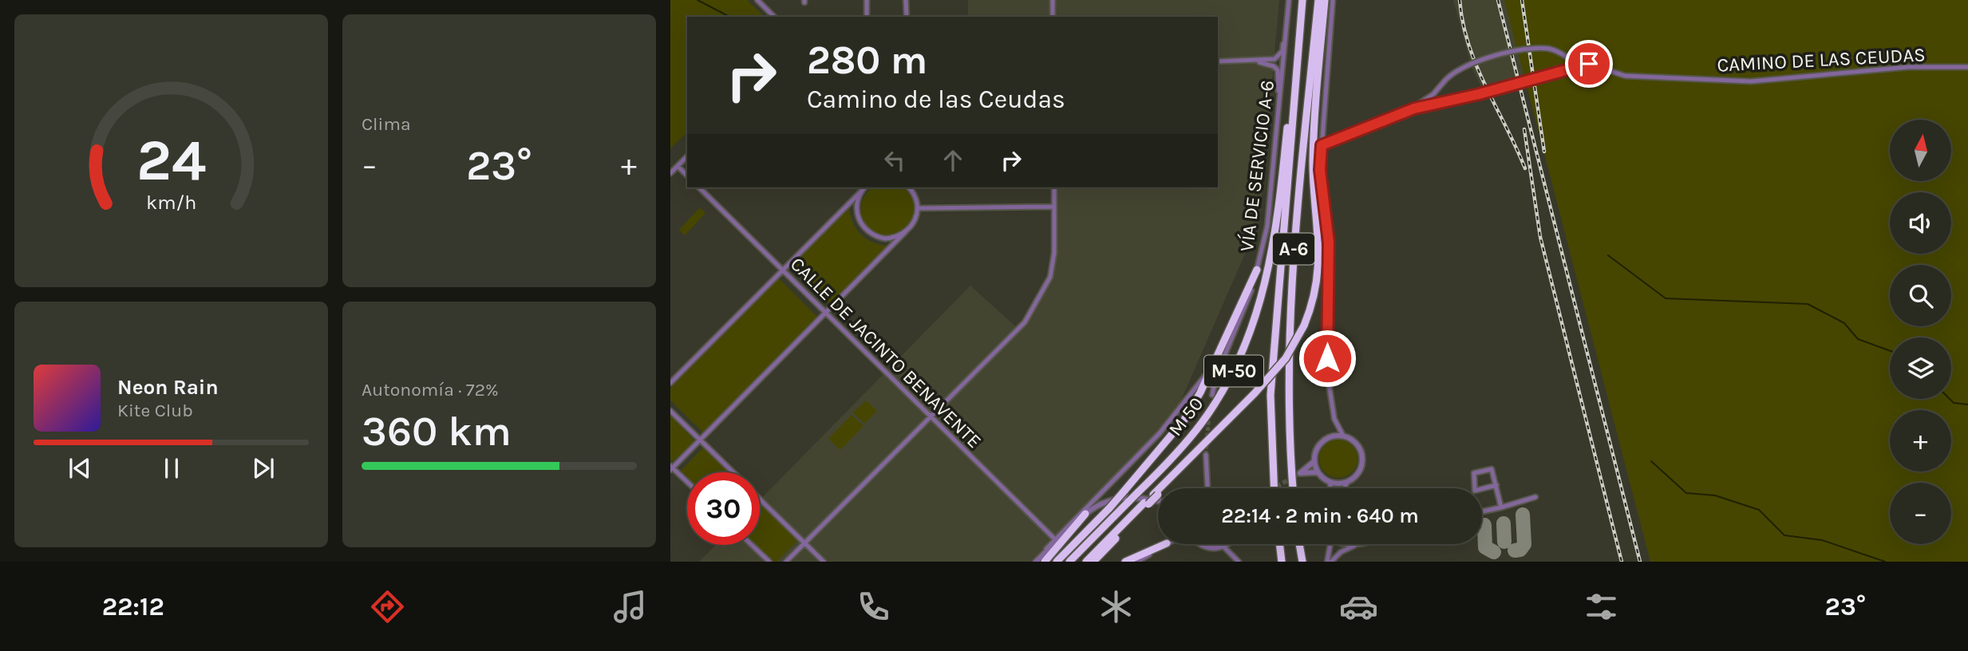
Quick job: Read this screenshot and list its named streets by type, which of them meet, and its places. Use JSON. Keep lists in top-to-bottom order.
{
  "streets": {
    "highway": ["A-6", "M-50", "M 50"],
    "street": ["CAMINO DE LAS CEUDAS", "VÍA DE SERVICIO A-6", "CALLE DE JACINTO BENAVENTE"]
  },
  "crossings": [
    ["A-6", "M 50"]
  ],
  "north": "top",
  "page": {
    "tile": [
      "Clima",
      ["Autonomía · 72%", "360 km"]
    ],
    "turn": ["280 m", "Camino de las Ceudas"],
    "map_buttons": ["+", "−"],
    "heat": ["−", "23°", "+"],
    "song": ["Neon Rain", "Kite Club"],
    "limit": "30",
    "trip": "22:14 · 2 min · 640 m",
    "tabs": ["22:12", "23°"],
    "gauge": ["24", "km/h"]
  }
}
